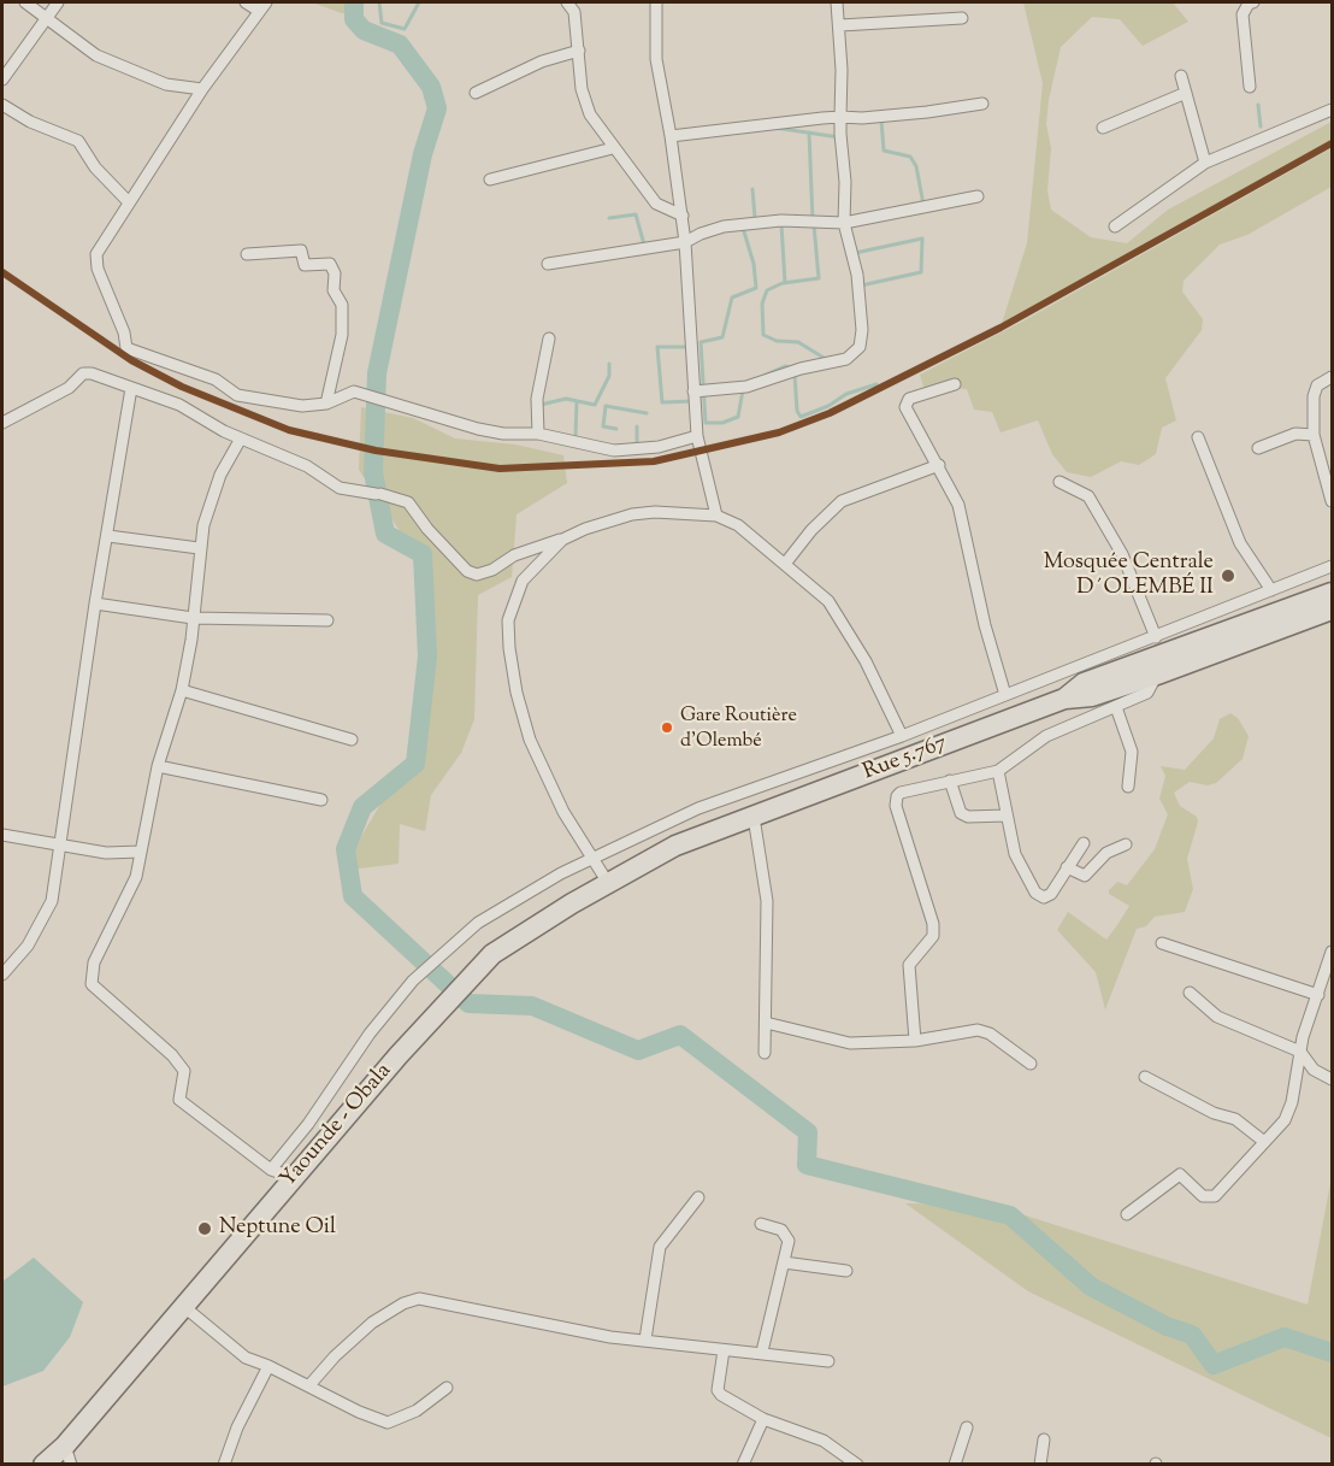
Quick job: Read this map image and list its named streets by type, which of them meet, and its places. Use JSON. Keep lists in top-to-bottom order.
{
  "streets": {
    "highway": ["Rue 5.767", "Yaounde - Obala"]
  },
  "crossings": [
    ["Rue 5.767", "Yaounde - Obala"]
  ],
  "places": ["Mosquée Centrale D´OLEMBÉ II", "Gare Routière d'Olembé", "Neptune Oil"]
}
